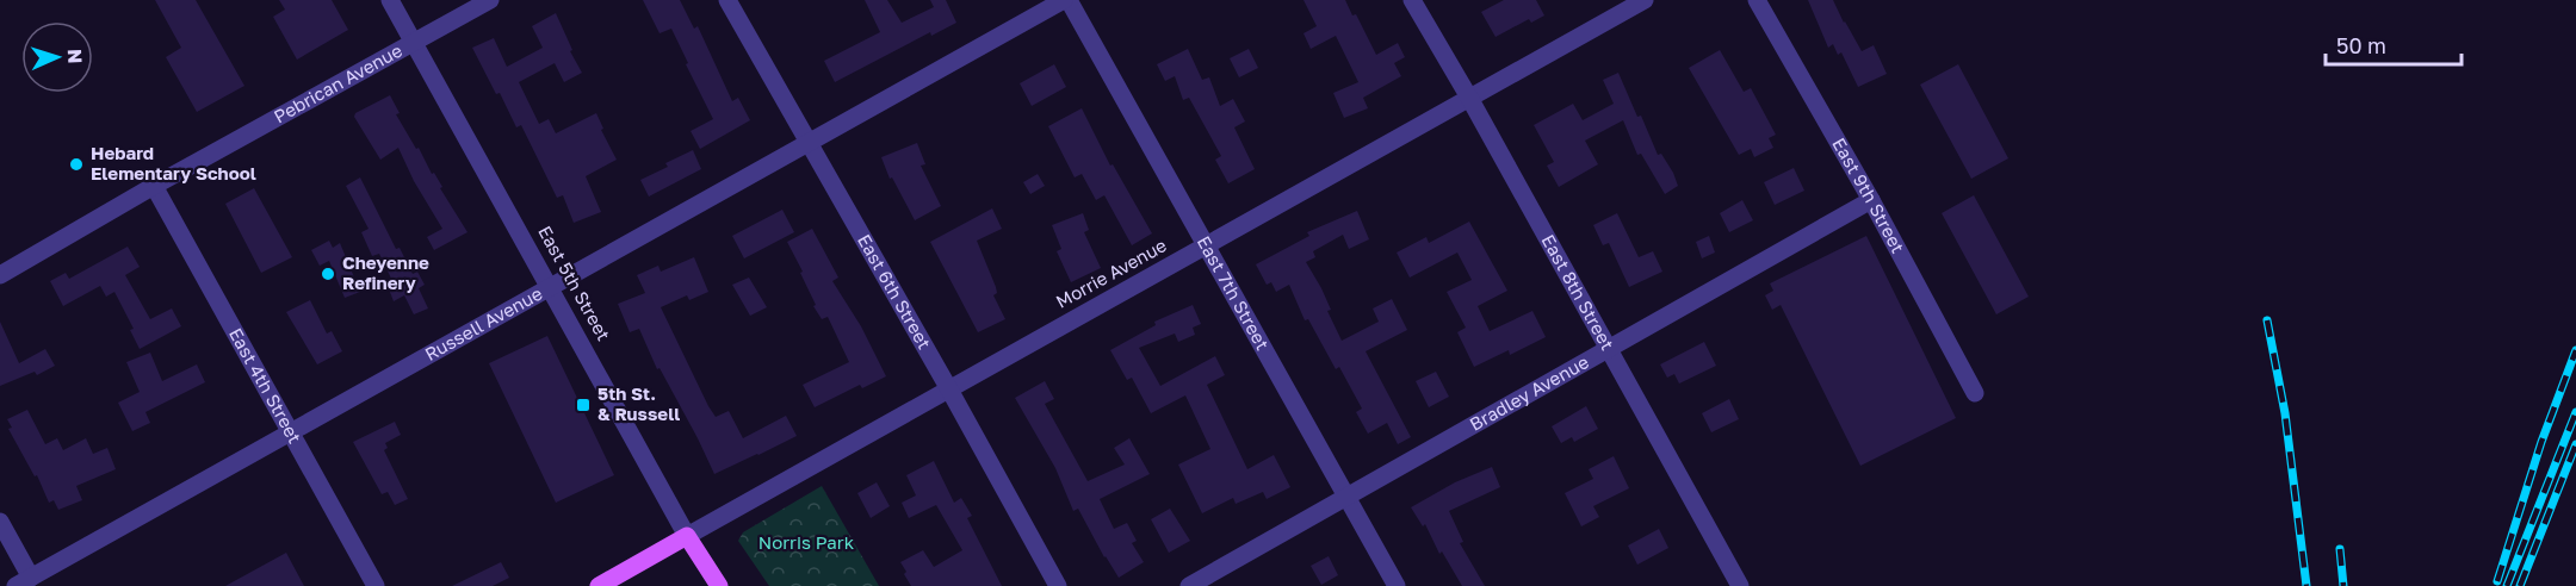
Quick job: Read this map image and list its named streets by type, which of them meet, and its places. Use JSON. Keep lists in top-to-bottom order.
{
  "streets": {
    "main road": ["Morrie Avenue", "East 5th Street"],
    "street": [
      "Pebrican Avenue",
      "East 9th Street",
      "East 6th Street",
      "East 7th Street",
      "East 8th Street",
      "Russell Avenue",
      "East 4th Street",
      "Bradley Avenue"
    ]
  },
  "crossings": [
    ["Pebrican Avenue", "East 5th Street"],
    ["Pebrican Avenue", "East 4th Street"],
    ["East 9th Street", "Bradley Avenue"],
    ["Morrie Avenue", "East 5th Street"],
    ["Morrie Avenue", "East 6th Street"],
    ["Morrie Avenue", "East 7th Street"],
    ["Morrie Avenue", "East 8th Street"],
    ["East 5th Street", "Russell Avenue"],
    ["East 6th Street", "Russell Avenue"],
    ["East 7th Street", "Russell Avenue"],
    ["East 7th Street", "Bradley Avenue"],
    ["East 8th Street", "Bradley Avenue"],
    ["Russell Avenue", "East 4th Street"]
  ],
  "parks": ["Norris Park"],
  "places": {
    "other": ["Hebard Elementary School", "Cheyenne Refinery"],
    "transit": ["5th St. & Russell"]
  },
  "scale_bar": "50 m",
  "north": "right"
}
